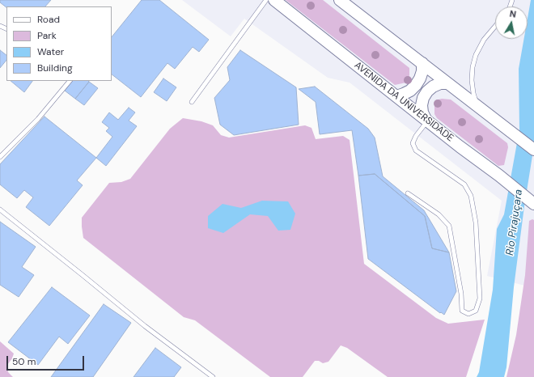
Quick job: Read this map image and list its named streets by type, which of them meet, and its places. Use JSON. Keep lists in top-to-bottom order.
{
  "streets": {
    "main road": ["AVENIDA DA UNIVERSIDADE"]
  },
  "water": ["Rio Pirajuçara"],
  "legend": [
    "Road",
    "Park",
    "Water",
    "Building"
  ],
  "scale_bar": "50 m",
  "north": "top"
}
